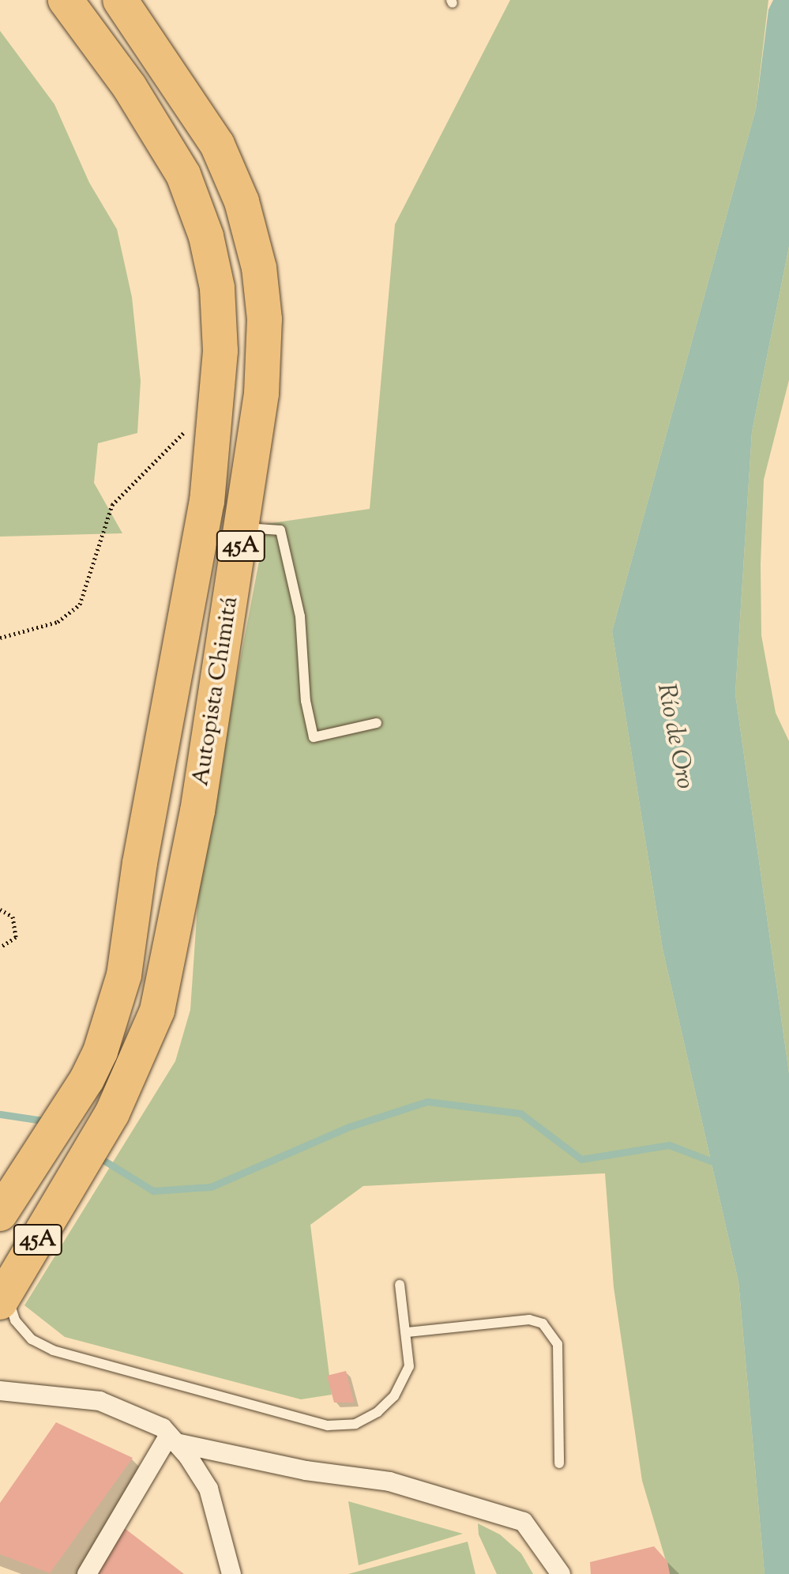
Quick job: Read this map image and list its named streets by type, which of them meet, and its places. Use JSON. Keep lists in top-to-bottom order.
{
  "streets": {
    "highway": ["45A", "Autopista Chimitá"]
  },
  "water": ["Río de Oro"]
}
